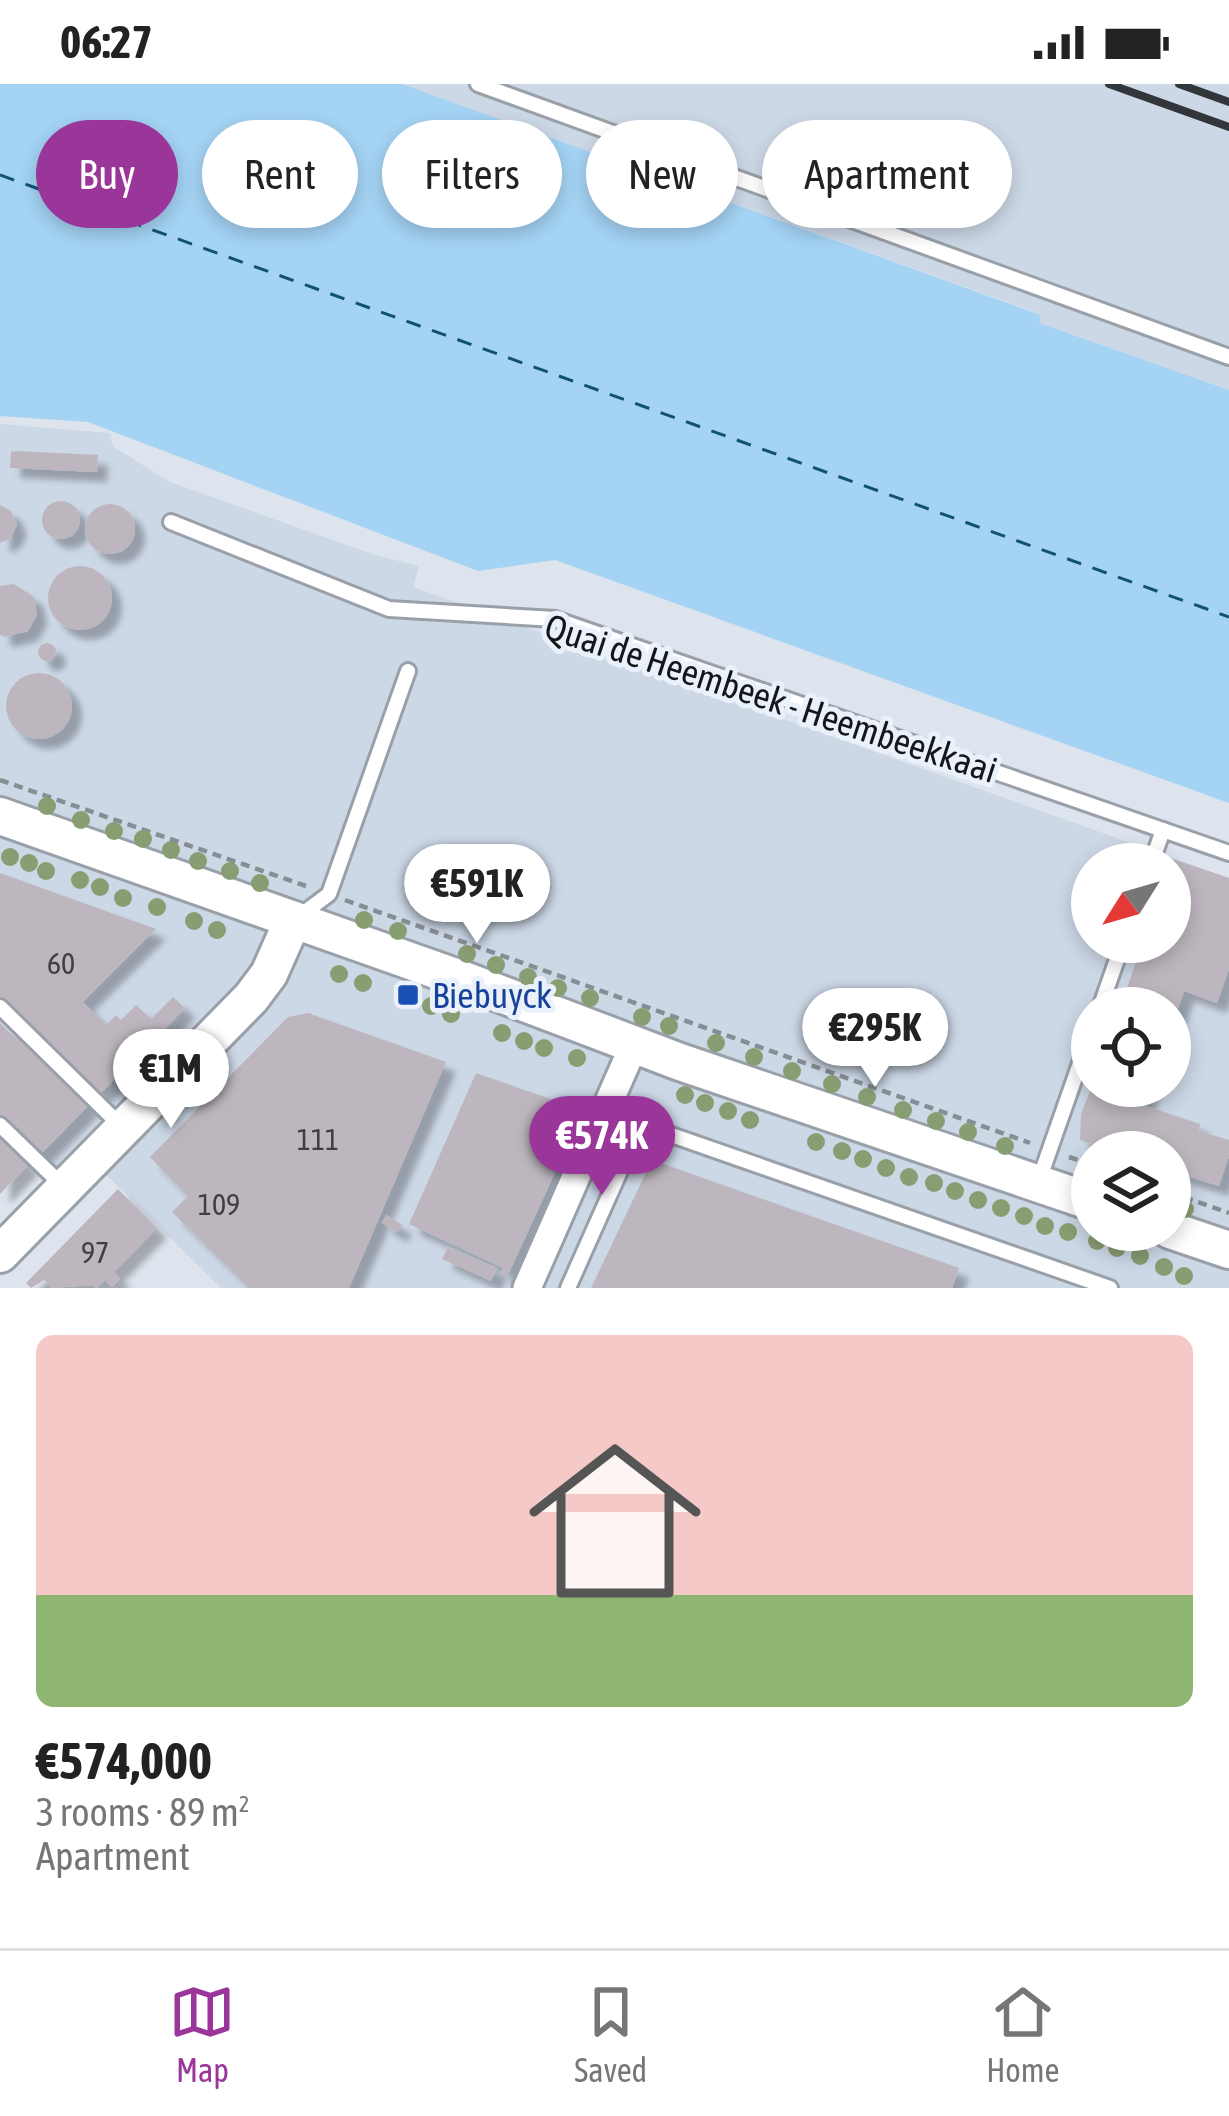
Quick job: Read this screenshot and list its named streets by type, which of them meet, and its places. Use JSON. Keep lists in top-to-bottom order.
{
  "streets": {
    "lane": ["Quai de Heembeek - Heembeekkaai"]
  },
  "places": {
    "transit": ["Biebuyck"]
  },
  "house_numbers": [
    "60",
    "111",
    "109",
    "97"
  ],
  "north": "bottom left",
  "page": {
    "status": "06:27",
    "chip": [
      "Buy",
      "Rent",
      "Filters",
      "New",
      "Apartment"
    ],
    "price": [
      "€591K",
      "€295K",
      "€1M",
      "€574K"
    ],
    "list": [
      {
        "name": "€574,000",
        "note": "3 rooms · 89 m² · Apartment"
      }
    ],
    "tabs": ["Map", "Saved", "Home"]
  }
}
